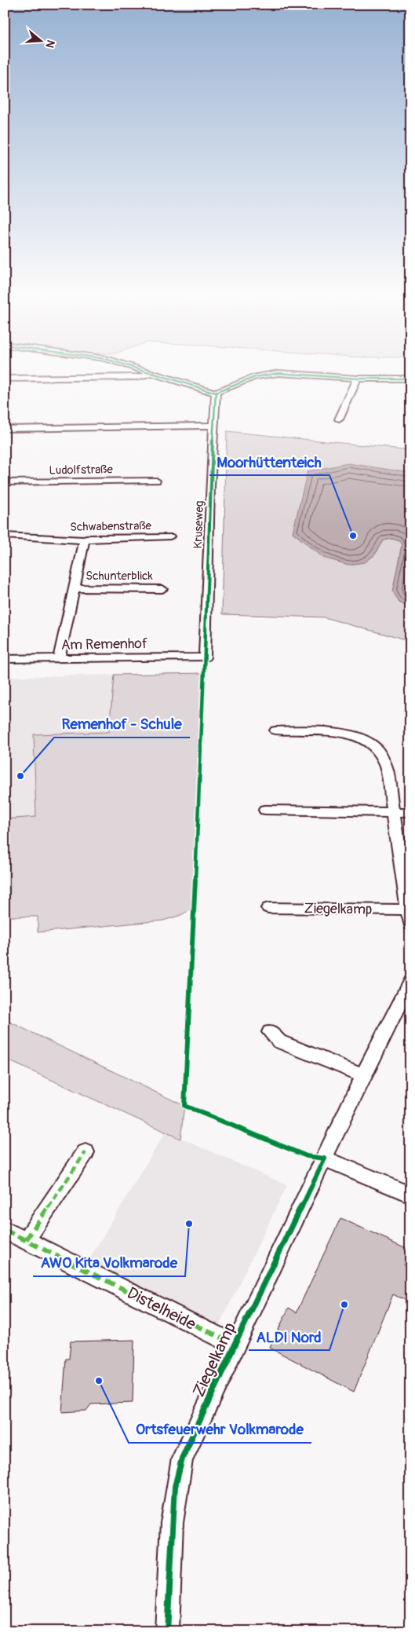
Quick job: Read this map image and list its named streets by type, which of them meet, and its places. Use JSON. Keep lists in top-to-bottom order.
{
  "streets": {
    "street": [
      "Ludolfstraße",
      "Kruseweg",
      "Schwabenstraße",
      "Schunterblick",
      "Am Remenhof",
      "Ziegelkamp",
      "Distelheide"
    ]
  },
  "crossings": [
    ["Kruseweg", "Am Remenhof"],
    ["Schwabenstraße", "Schunterblick"],
    ["Schunterblick", "Am Remenhof"],
    ["Ziegelkamp", "Distelheide"]
  ],
  "places": [
    "Moorhüttenteich",
    "Remenhof - Schule",
    "AWO Kita Volkmarode",
    "ALDI Nord",
    "Ortsfeuerwehr Volkmarode"
  ],
  "north": "right"
}
